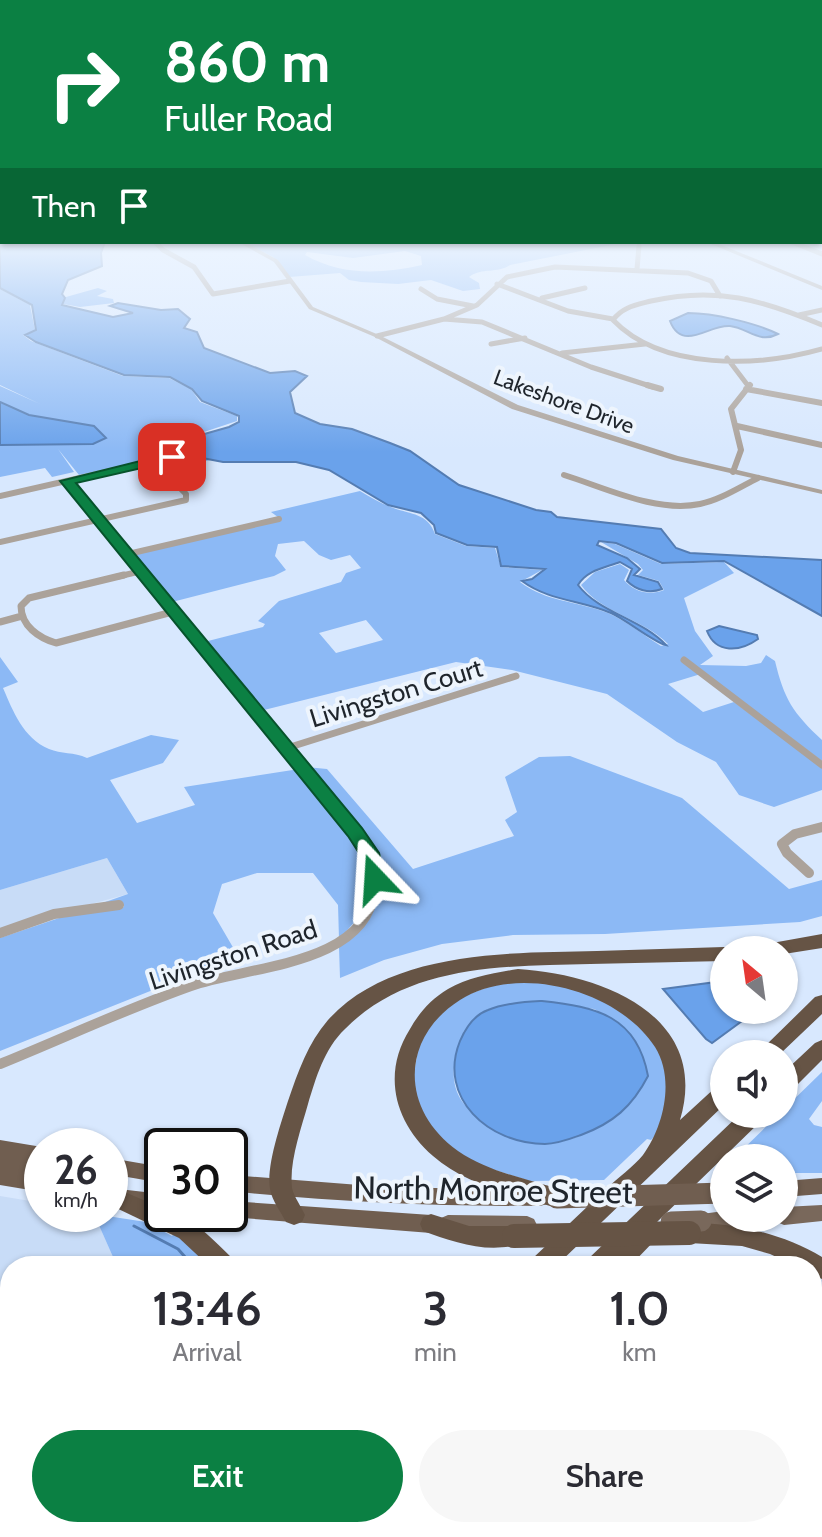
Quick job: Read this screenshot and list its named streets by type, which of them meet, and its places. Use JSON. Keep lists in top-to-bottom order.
{
  "streets": {
    "highway": ["North Monroe Street"],
    "street": ["Lakeshore Drive", "Livingston Court", "Livingston Road"]
  },
  "crossings": [
    ["Livingston Court", "Livingston Road"]
  ],
  "north": "top left",
  "page": {
    "turn": ["860 m", "Fuller Road"],
    "then": "Then",
    "speed": "26 km/h",
    "limit": "30",
    "eta": [
      "13:46",
      "Arrival",
      "3",
      "min",
      "1.0",
      "km"
    ],
    "buttons": ["Exit", "Share"]
  }
}
